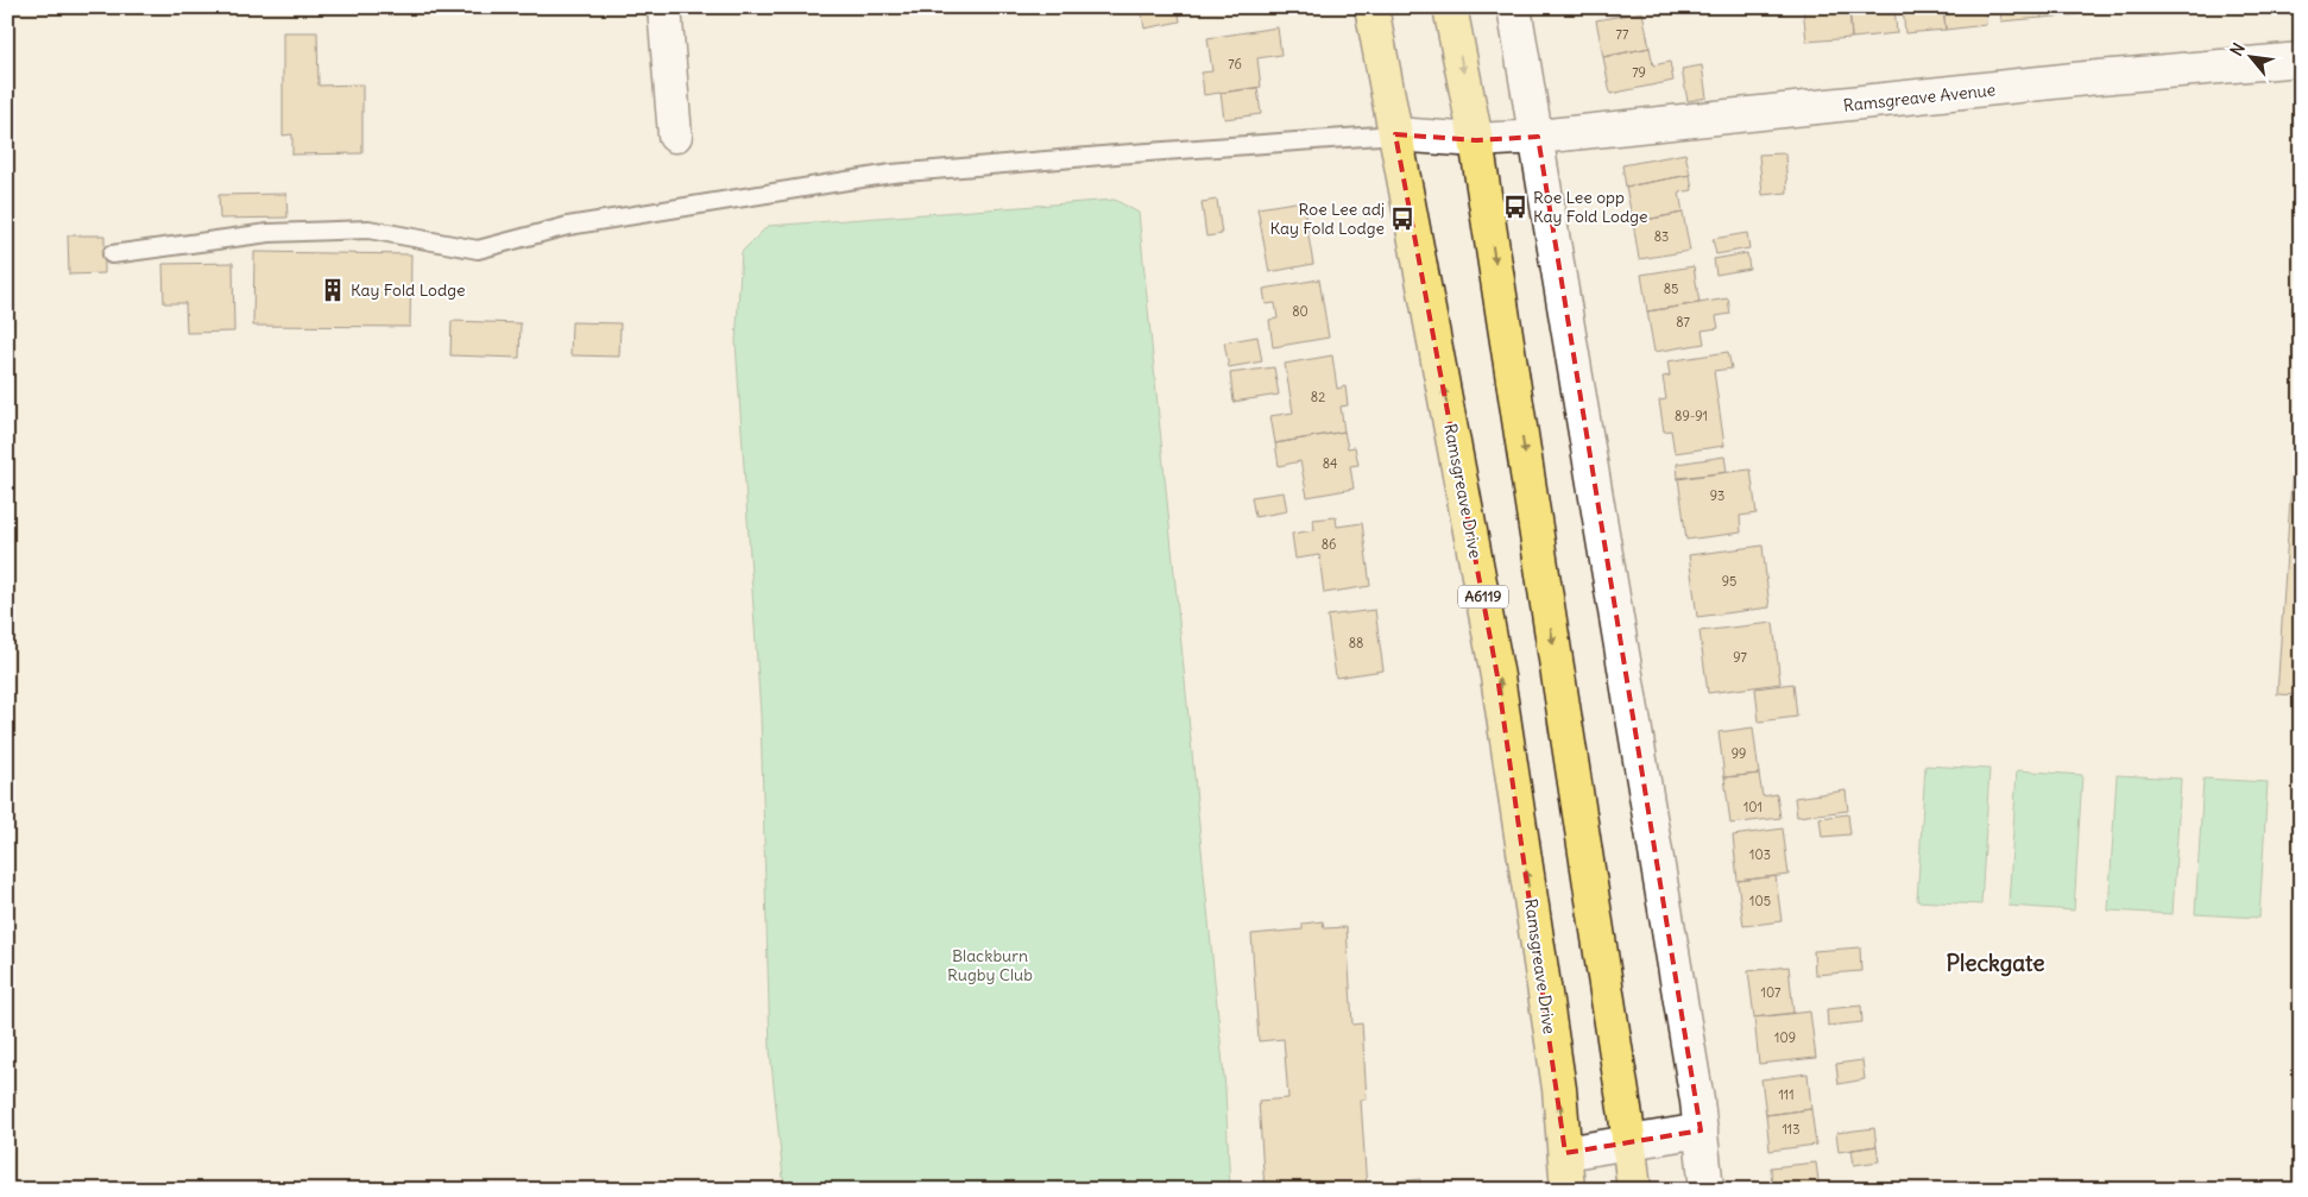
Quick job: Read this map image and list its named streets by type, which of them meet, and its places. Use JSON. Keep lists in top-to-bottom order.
{
  "streets": {
    "highway": ["Ramsgreave Drive", "A6119"],
    "street": ["Ramsgreave Avenue"]
  },
  "crossings": [
    ["Ramsgreave Avenue", "Ramsgreave Drive"]
  ],
  "districts": ["Pleckgate"],
  "parks": ["Blackburn Rugby Club"],
  "places": {
    "bus stop": ["Roe Lee opp Kay Fold Lodge", "Roe Lee adj Kay Fold Lodge"],
    "building": ["Kay Fold Lodge"]
  },
  "house_numbers": [
    "77",
    "76",
    "79",
    "83",
    "85",
    "80",
    "87",
    "82",
    "89-91",
    "84",
    "93",
    "86",
    "95",
    "88",
    "97",
    "99",
    "101",
    "103",
    "105",
    "107",
    "109",
    "111",
    "113"
  ],
  "north": "top left"
}
